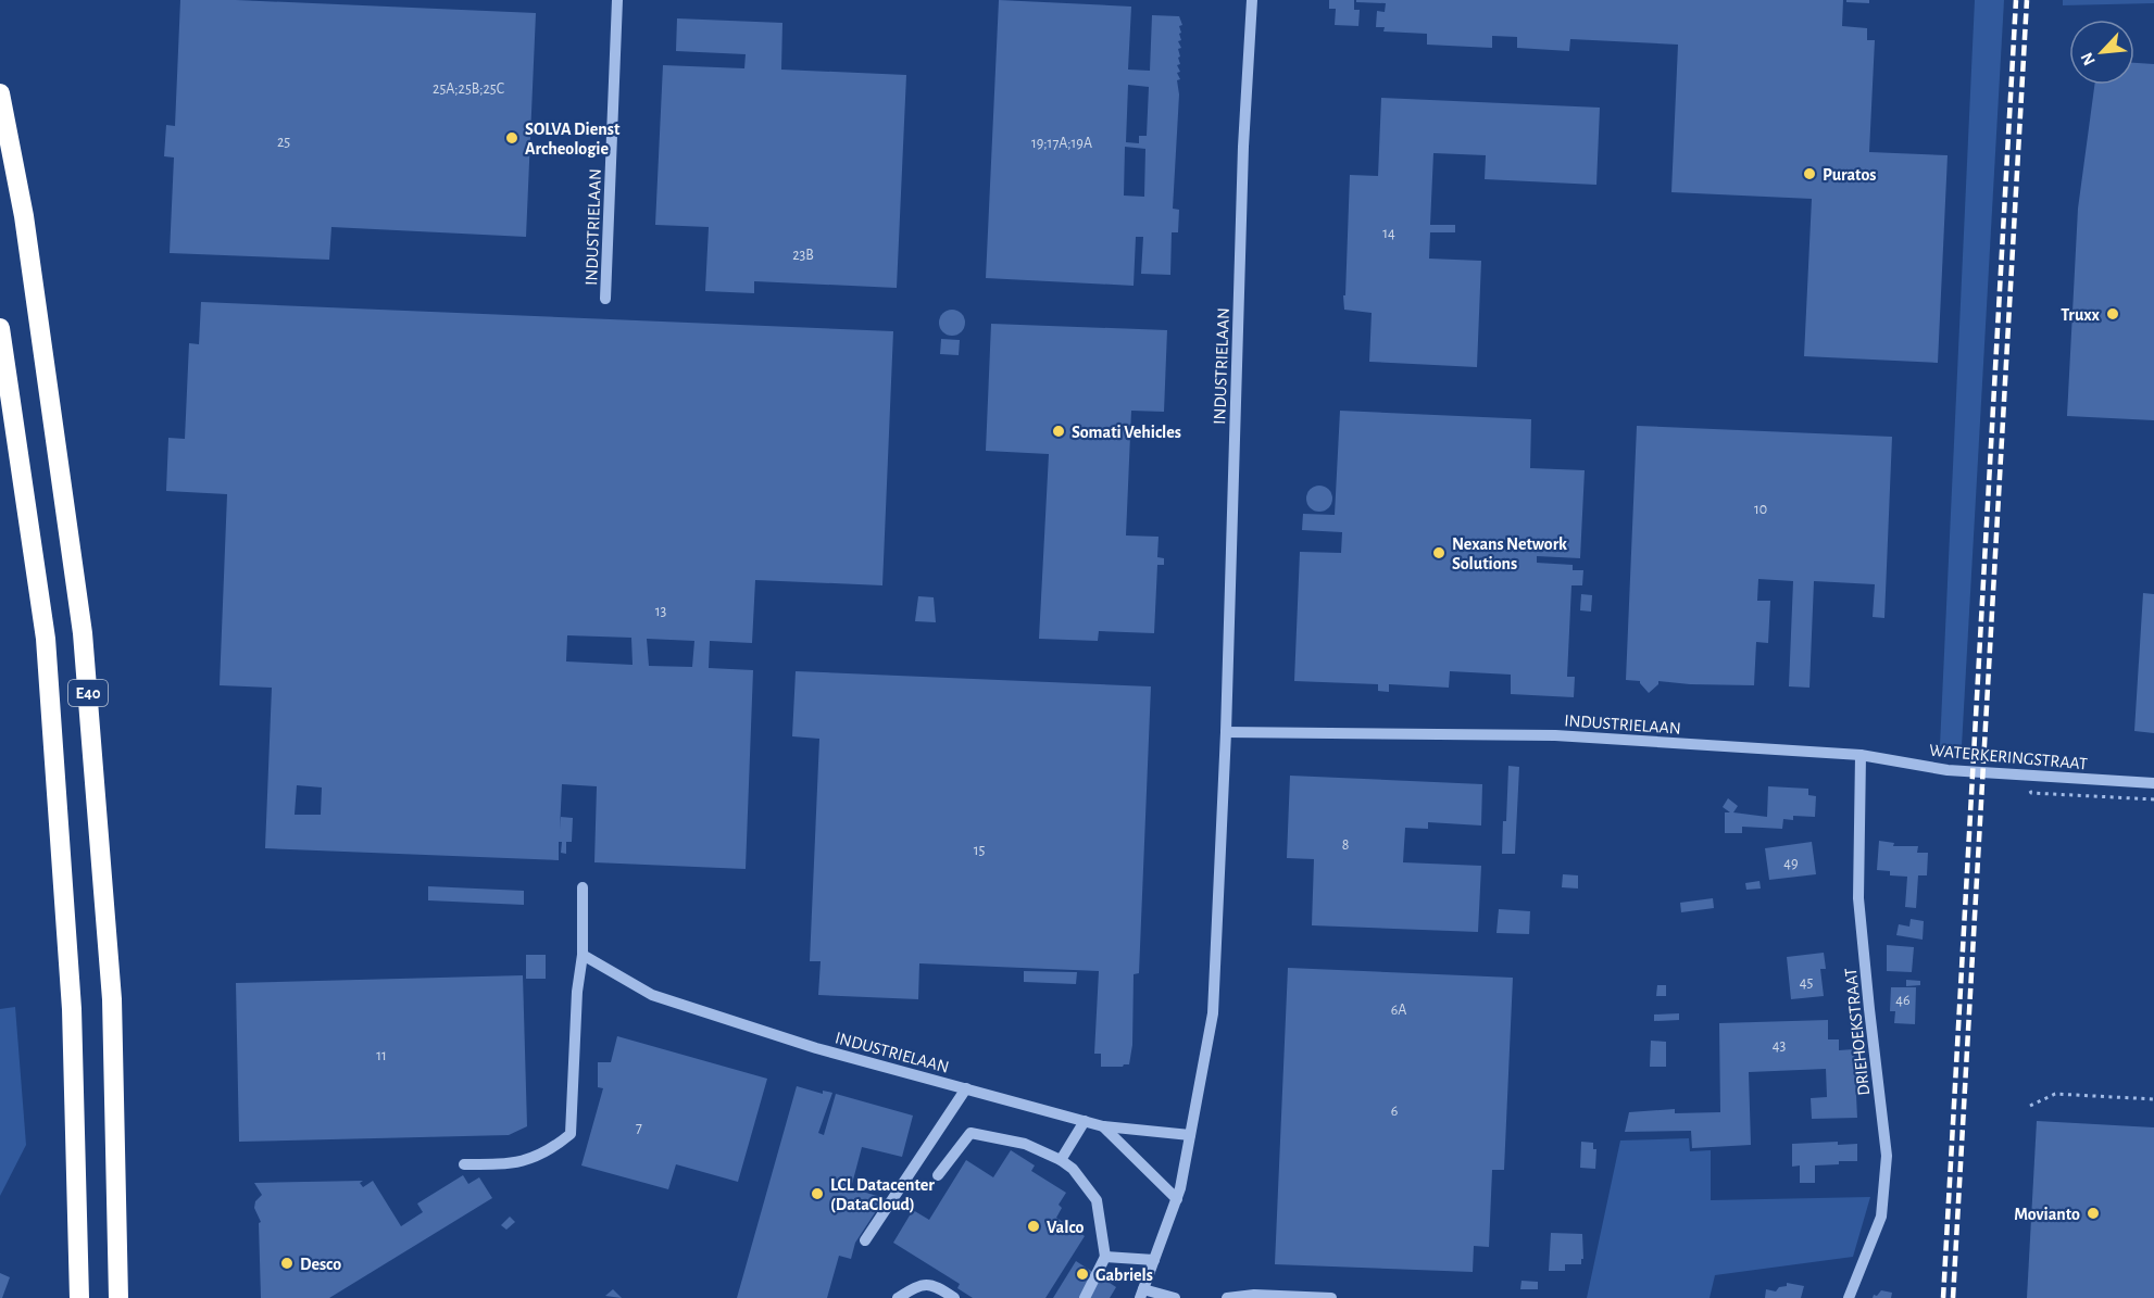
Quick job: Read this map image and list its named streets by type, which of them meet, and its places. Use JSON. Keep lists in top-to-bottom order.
{
  "streets": {
    "highway": ["E40"],
    "street": ["INDUSTRIELAAN", "WATERKERINGSTRAAT", "DRIEHOEKSTRAAT"]
  },
  "crossings": [
    ["INDUSTRIELAAN", "WATERKERINGSTRAAT"],
    ["INDUSTRIELAAN", "DRIEHOEKSTRAAT"],
    ["WATERKERINGSTRAAT", "DRIEHOEKSTRAAT"]
  ],
  "places": [
    "SOLVA Dienst Archeologie",
    "Puratos",
    "Truxx",
    "Somati Vehicles",
    "Nexans Network Solutions",
    "LCL Datacenter (DataCloud)",
    "Movianto",
    "Valco",
    "Desco",
    "Gabriels"
  ],
  "house_numbers": [
    "25A;25B;25C",
    "25",
    "19;17A;19A",
    "14",
    "23B",
    "10",
    "13",
    "8",
    "15",
    "49",
    "45",
    "46",
    "6A",
    "43",
    "11",
    "6",
    "7"
  ],
  "north": "bottom left"
}
